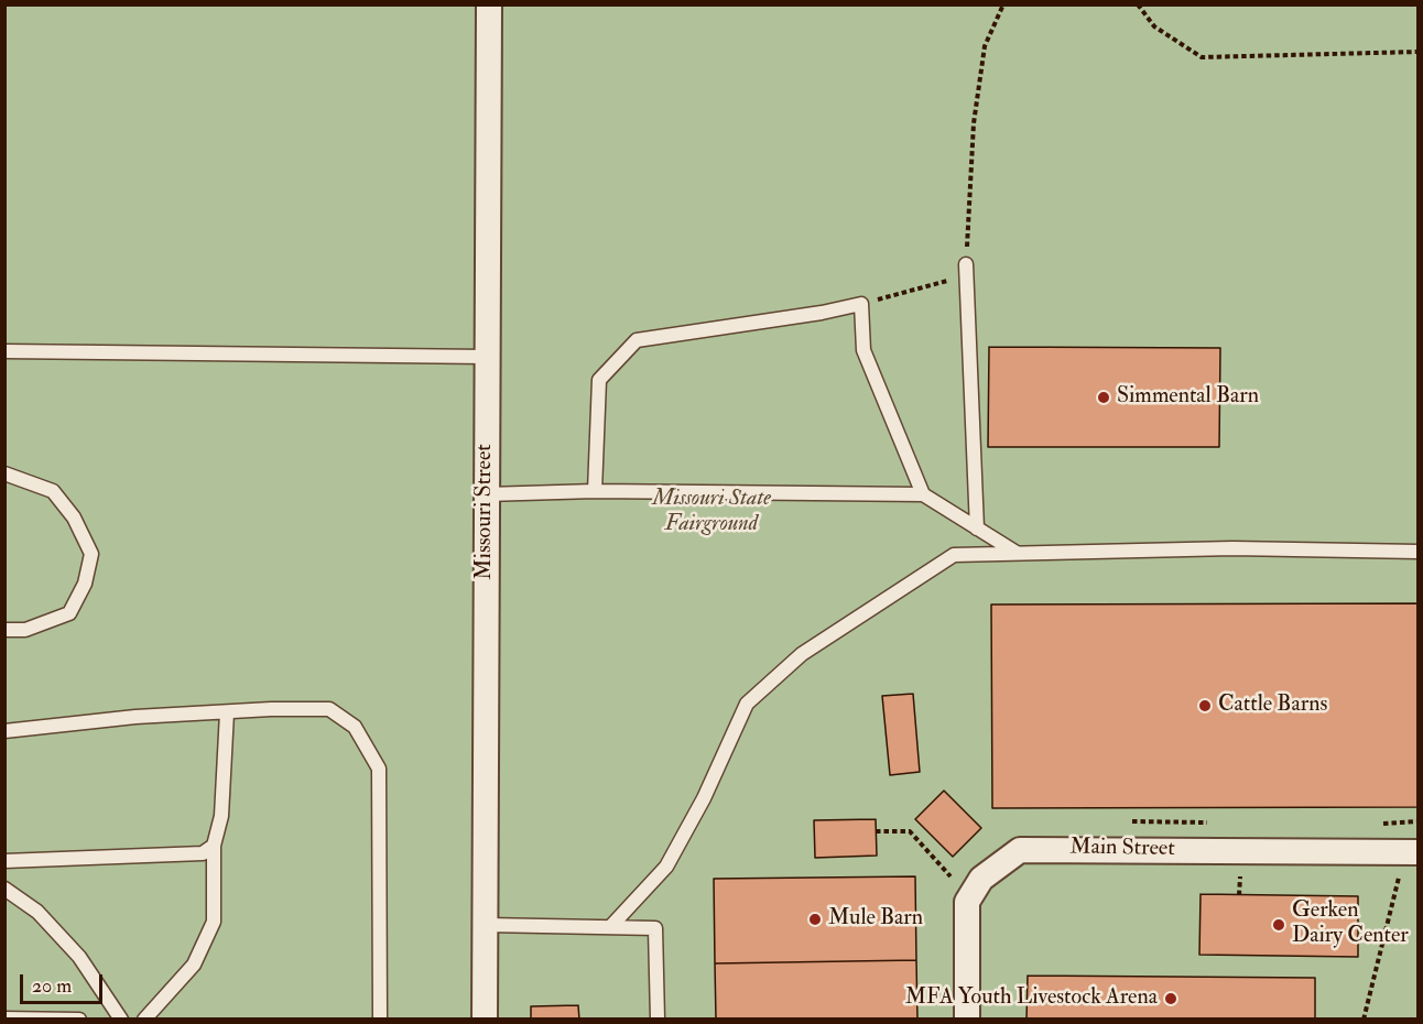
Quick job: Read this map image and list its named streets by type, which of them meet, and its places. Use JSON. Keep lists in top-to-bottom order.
{
  "streets": {
    "street": ["Missouri Street", "Main Street"]
  },
  "parks": ["Missouri State Fairground"],
  "places": [
    "Simmental Barn",
    "Cattle Barns",
    "Mule Barn",
    "Gerken Dairy Center",
    "MFA Youth Livestock Arena"
  ],
  "scale_bar": "20 m"
}
